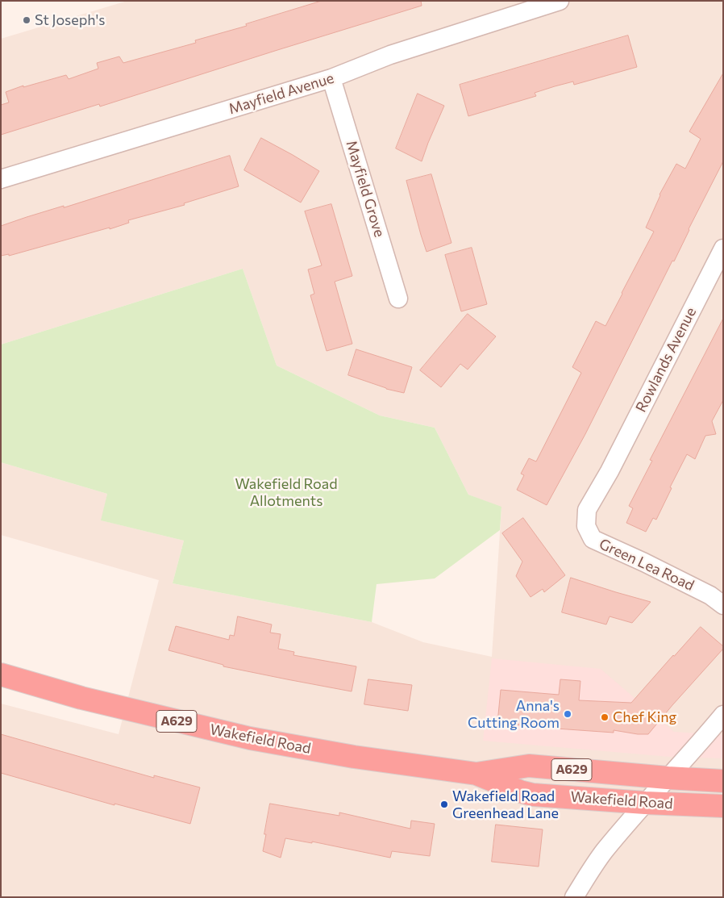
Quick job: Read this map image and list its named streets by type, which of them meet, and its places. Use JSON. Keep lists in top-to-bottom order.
{
  "streets": {
    "highway": ["A629", "Wakefield Road"],
    "street": [
      "Mayfield Avenue",
      "Mayfield Grove",
      "Rowlands Avenue",
      "Green Lea Road"
    ]
  },
  "crossings": [
    ["Mayfield Avenue", "Mayfield Grove"],
    ["Rowlands Avenue", "Green Lea Road"]
  ],
  "parks": ["Wakefield Road Allotments"],
  "places": [
    "St Joseph's",
    "Anna's Cutting Room",
    "Chef King",
    "Wakefield Road Greenhead Lane"
  ]
}
